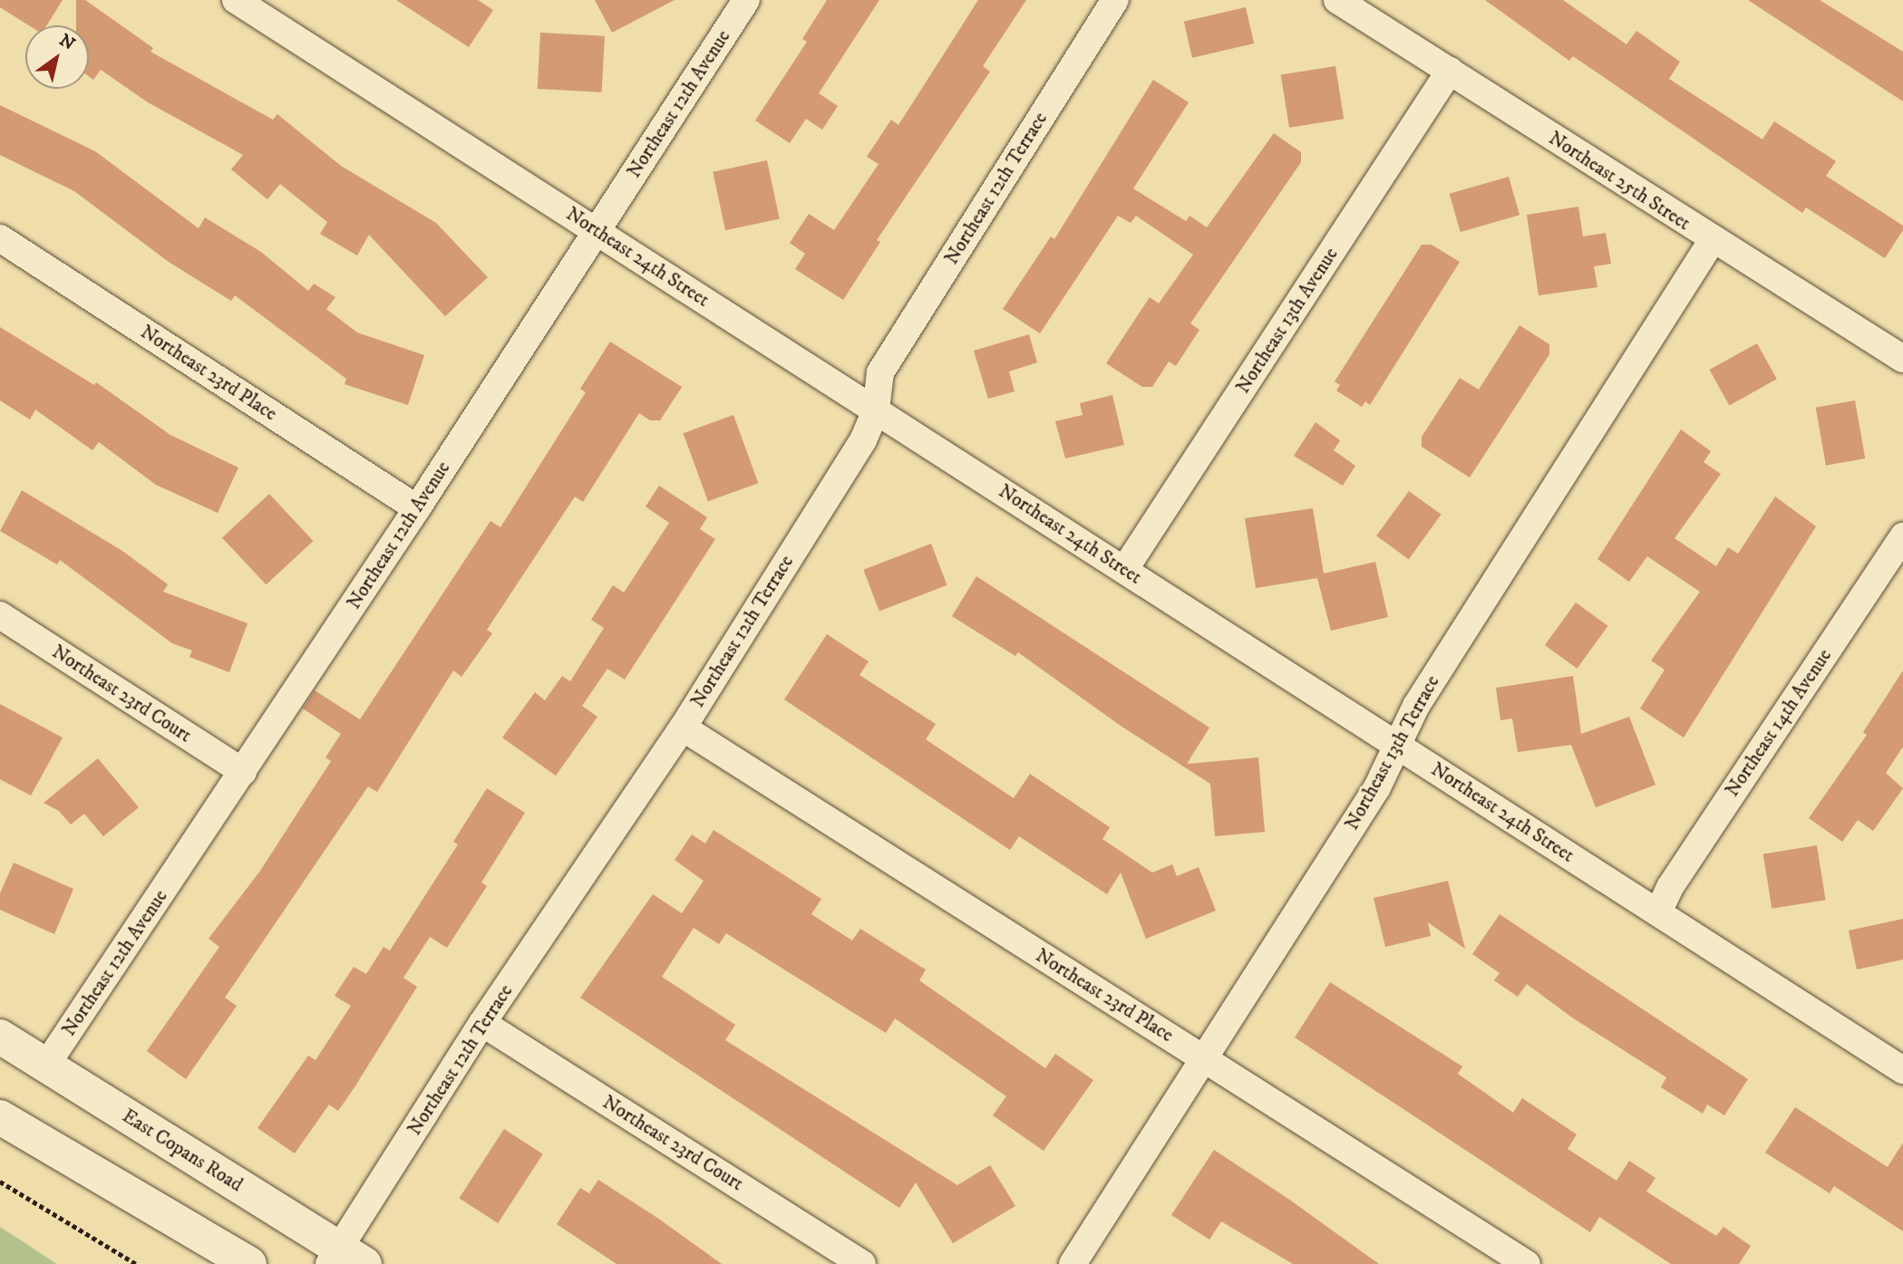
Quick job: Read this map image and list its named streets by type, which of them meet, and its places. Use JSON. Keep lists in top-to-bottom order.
{
  "streets": {
    "main road": ["East Copans Road"],
    "street": [
      "Northeast 12th Avenue",
      "Northeast 25th Street",
      "Northeast 12th Terrace",
      "Northeast 24th Street",
      "Northeast 13th Avenue",
      "Northeast 23rd Place",
      "Northeast 23rd Court",
      "Northeast 14th Avenue",
      "Northeast 13th Terrace"
    ]
  },
  "crossings": [
    ["Northeast 12th Avenue", "Northeast 24th Street"],
    ["Northeast 12th Avenue", "Northeast 23rd Place"],
    ["Northeast 12th Avenue", "Northeast 23rd Court"],
    ["Northeast 12th Avenue", "East Copans Road"],
    ["Northeast 25th Street", "Northeast 13th Avenue"],
    ["Northeast 25th Street", "Northeast 13th Terrace"],
    ["Northeast 12th Terrace", "Northeast 24th Street"],
    ["Northeast 12th Terrace", "Northeast 23rd Place"],
    ["Northeast 12th Terrace", "Northeast 23rd Court"],
    ["Northeast 12th Terrace", "East Copans Road"],
    ["Northeast 24th Street", "Northeast 13th Avenue"],
    ["Northeast 24th Street", "Northeast 14th Avenue"],
    ["Northeast 24th Street", "Northeast 13th Terrace"],
    ["Northeast 23rd Place", "Northeast 13th Terrace"]
  ],
  "north": "top right"
}
